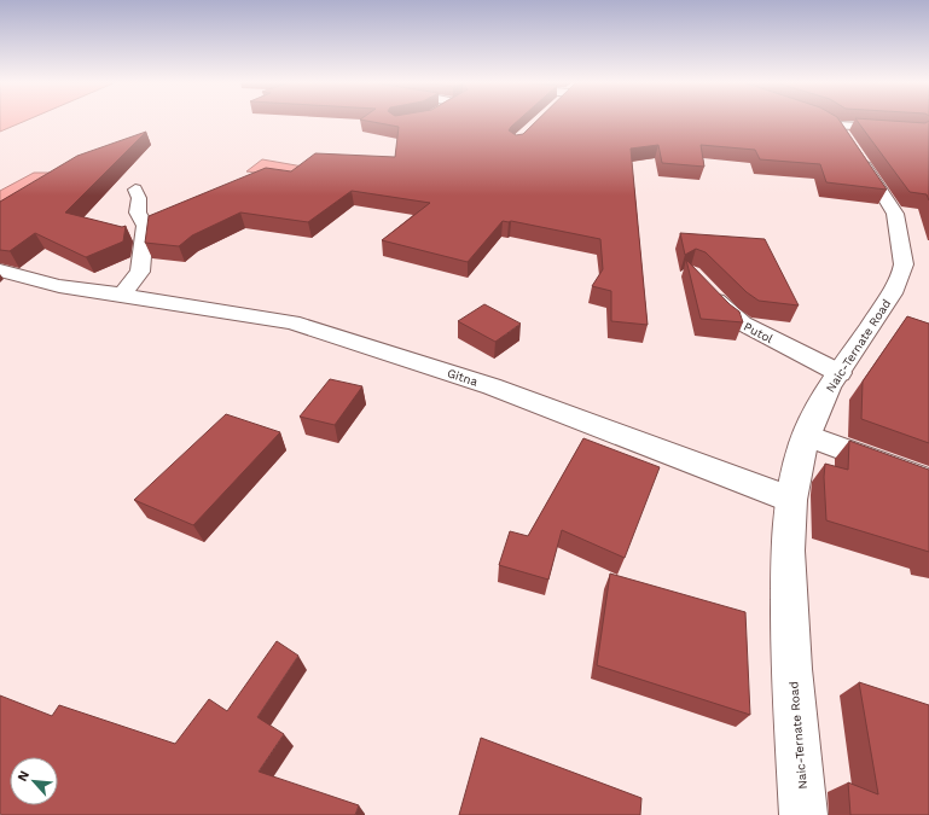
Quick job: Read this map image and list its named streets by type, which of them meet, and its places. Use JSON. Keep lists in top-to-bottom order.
{
  "streets": {
    "street": ["Putol", "Naic-Ternate Road", "Gitna"]
  },
  "crossings": [
    ["Putol", "Naic-Ternate Road"],
    ["Naic-Ternate Road", "Gitna"]
  ],
  "north": "top left"
}
